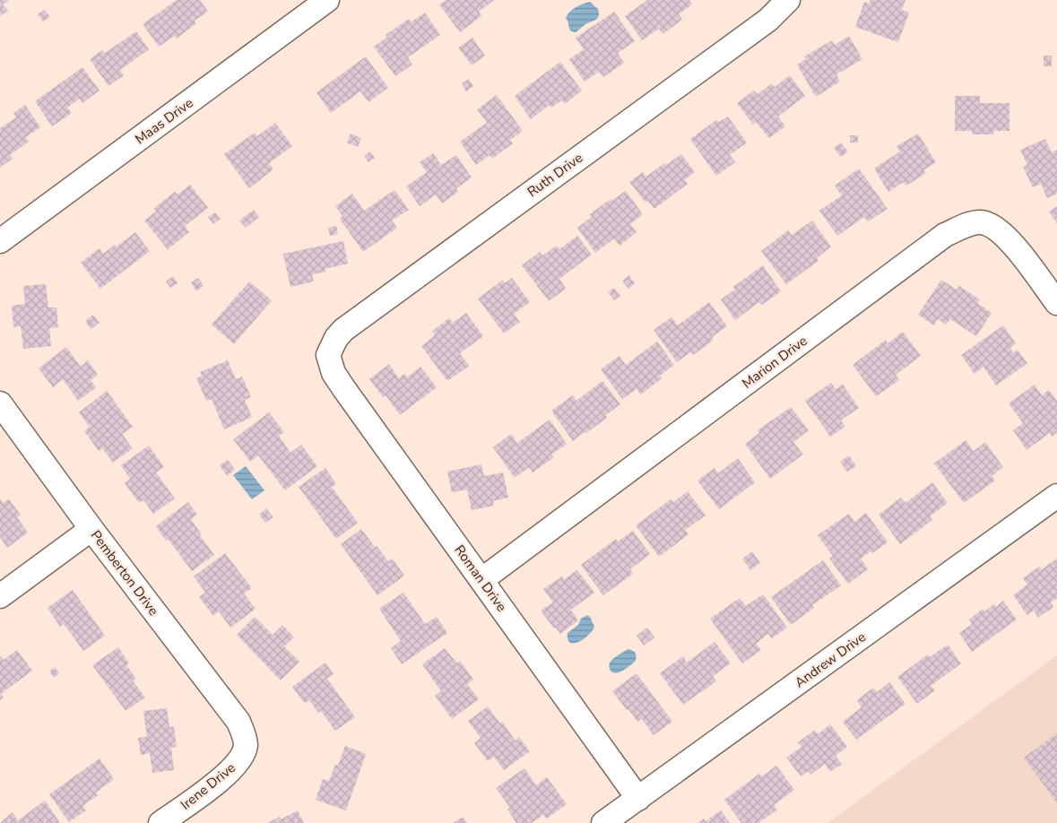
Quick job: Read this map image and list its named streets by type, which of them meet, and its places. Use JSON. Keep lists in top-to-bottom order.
{
  "streets": {
    "street": [
      "Maas Drive",
      "Ruth Drive",
      "Marion Drive",
      "Pemberton Drive",
      "Roman Drive",
      "Andrew Drive",
      "Irene Drive"
    ]
  },
  "crossings": [
    ["Ruth Drive", "Roman Drive"],
    ["Marion Drive", "Roman Drive"],
    ["Pemberton Drive", "Irene Drive"],
    ["Roman Drive", "Andrew Drive"]
  ]
}
